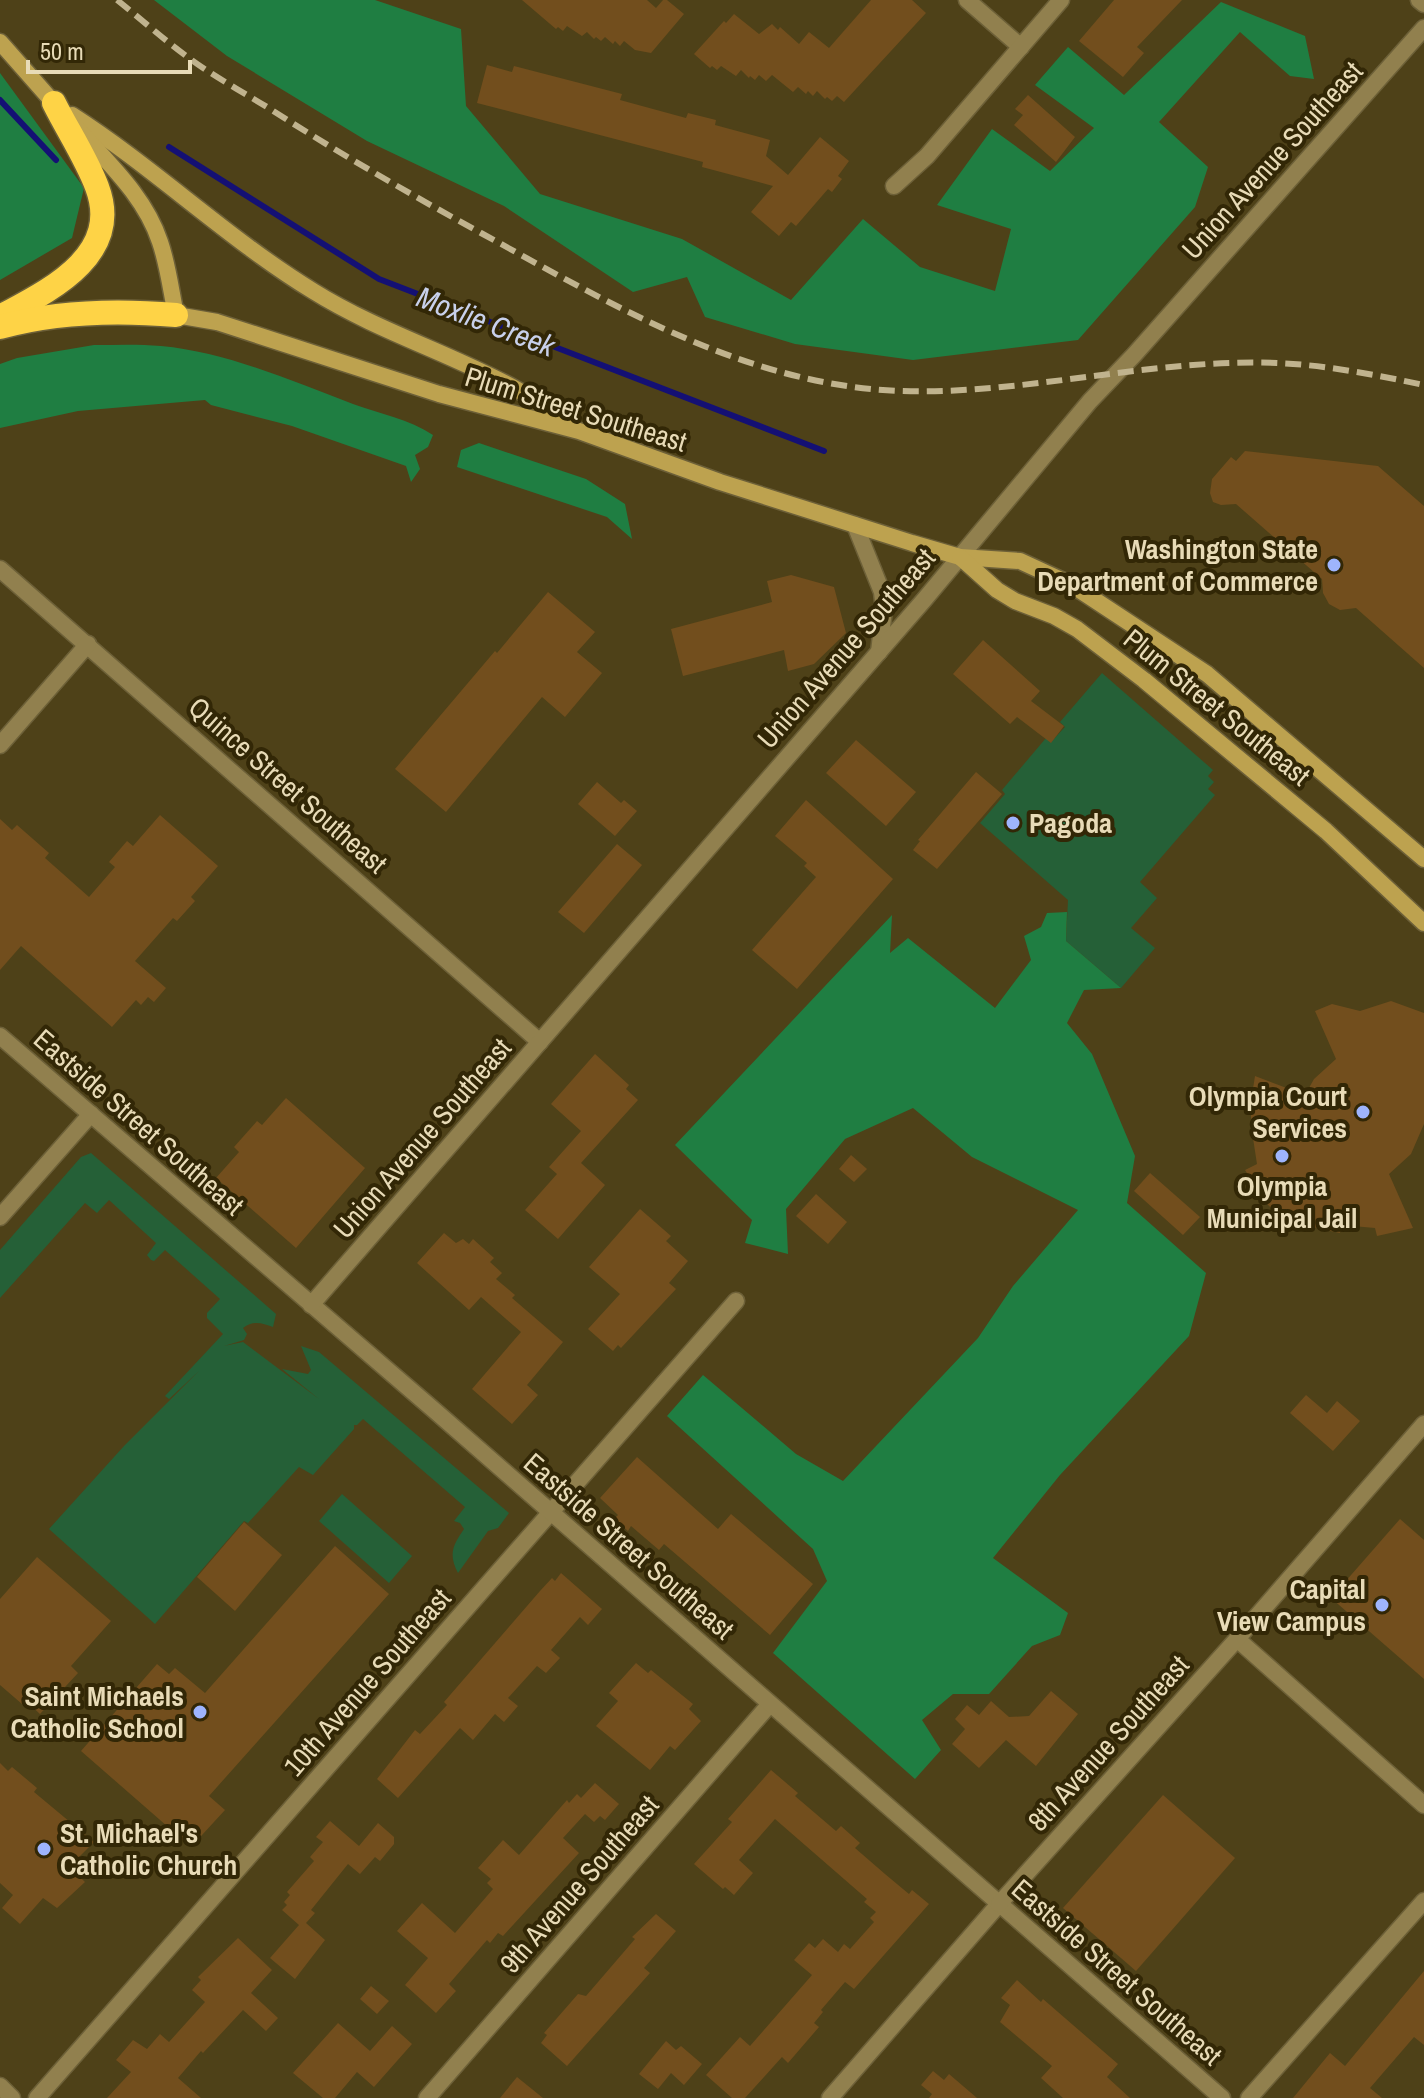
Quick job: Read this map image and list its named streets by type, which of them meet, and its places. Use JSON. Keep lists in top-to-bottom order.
{
  "streets": {
    "main road": ["Plum Street Southeast"],
    "street": [
      "Union Avenue Southeast",
      "Quince Street Southeast",
      "Eastside Street Southeast",
      "10th Avenue Southeast",
      "8th Avenue Southeast",
      "9th Avenue Southeast"
    ]
  },
  "crossings": [
    ["Union Avenue Southeast", "Plum Street Southeast"],
    ["Union Avenue Southeast", "Quince Street Southeast"],
    ["Union Avenue Southeast", "Eastside Street Southeast"],
    ["Eastside Street Southeast", "10th Avenue Southeast"],
    ["Eastside Street Southeast", "8th Avenue Southeast"],
    ["Eastside Street Southeast", "9th Avenue Southeast"]
  ],
  "water": ["Moxlie Creek"],
  "places": [
    "Washington State Department of Commerce",
    "Pagoda",
    "Olympia Court Services",
    "Olympia Municipal Jail",
    "Capital View Campus",
    "Saint Michaels Catholic School",
    "St. Michael's Catholic Church"
  ],
  "scale_bar": "50 m"
}
